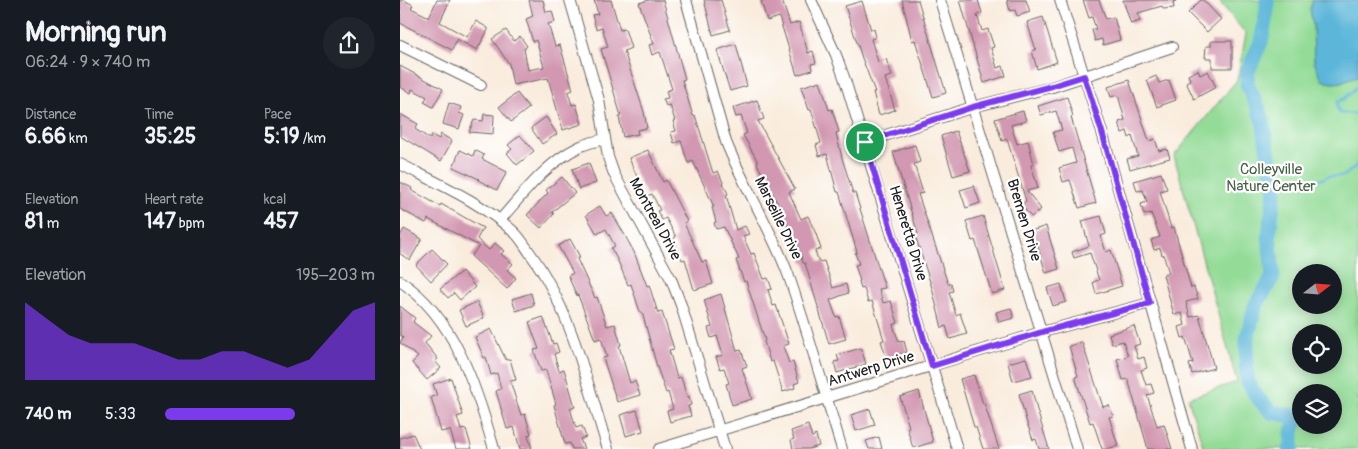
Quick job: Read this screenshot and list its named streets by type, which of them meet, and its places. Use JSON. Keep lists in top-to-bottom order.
{
  "streets": {
    "street": [
      "Marseille Drive",
      "Montreal Drive",
      "Bremen Drive",
      "Heneretta Drive",
      "Antwerp Drive"
    ]
  },
  "crossings": [
    ["Marseille Drive", "Antwerp Drive"],
    ["Montreal Drive", "Antwerp Drive"],
    ["Bremen Drive", "Antwerp Drive"],
    ["Heneretta Drive", "Antwerp Drive"]
  ],
  "parks": ["Colleyville Nature Center"],
  "north": "right",
  "page": {
    "heading": ["Morning run", "06:24 · 9 × 740 m"],
    "stats": [
      ["Distance", "6.66 km"],
      ["Time", "35:25"],
      ["Pace", "5:19 /km"],
      ["Elevation", "81 m"],
      ["Heart rate", "147 bpm"],
      ["kcal", "457"]
    ],
    "chart": ["Elevation", "195–203 m"],
    "list": [
      {
        "name": "740 m",
        "note": "5:33"
      }
    ]
  }
}
